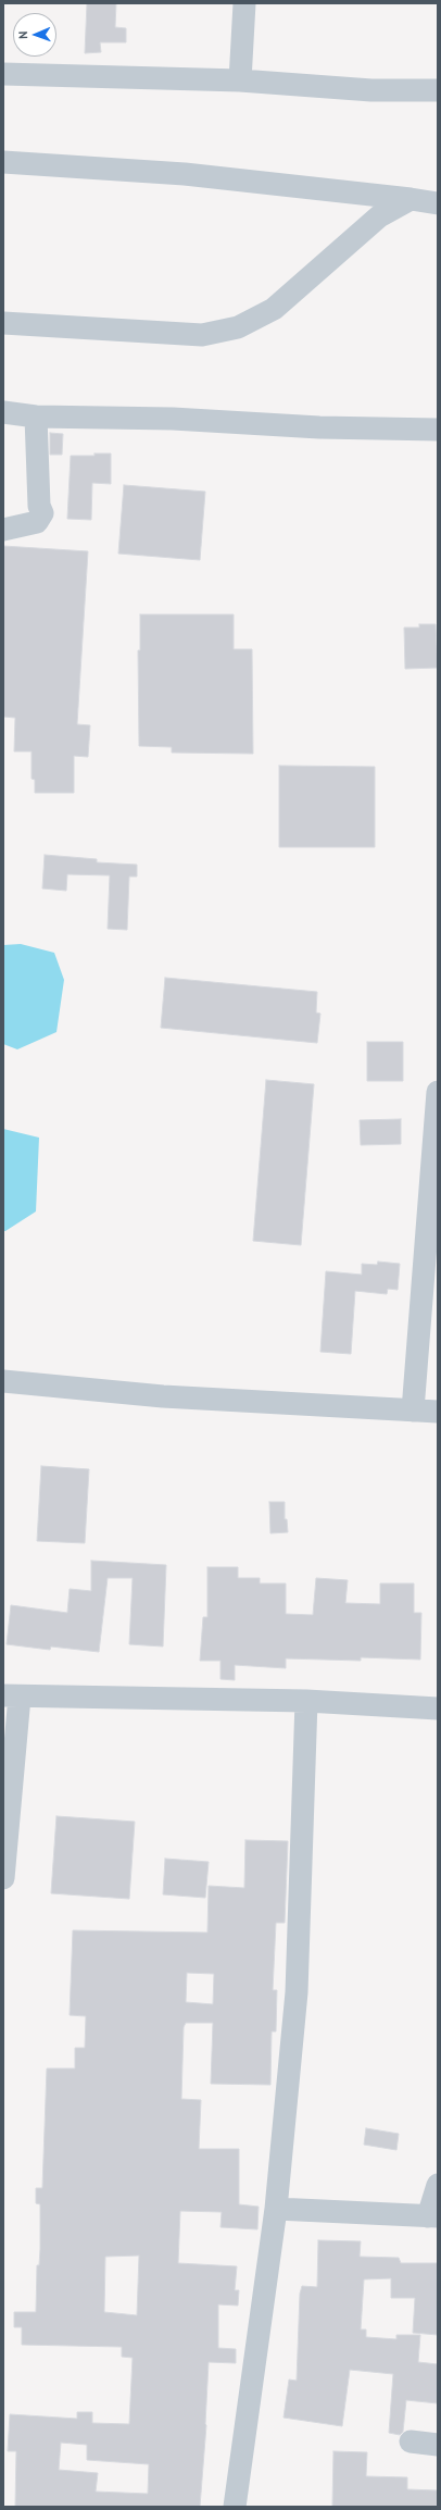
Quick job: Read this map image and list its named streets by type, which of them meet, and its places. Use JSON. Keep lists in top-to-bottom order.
{
  "north": "left"
}
